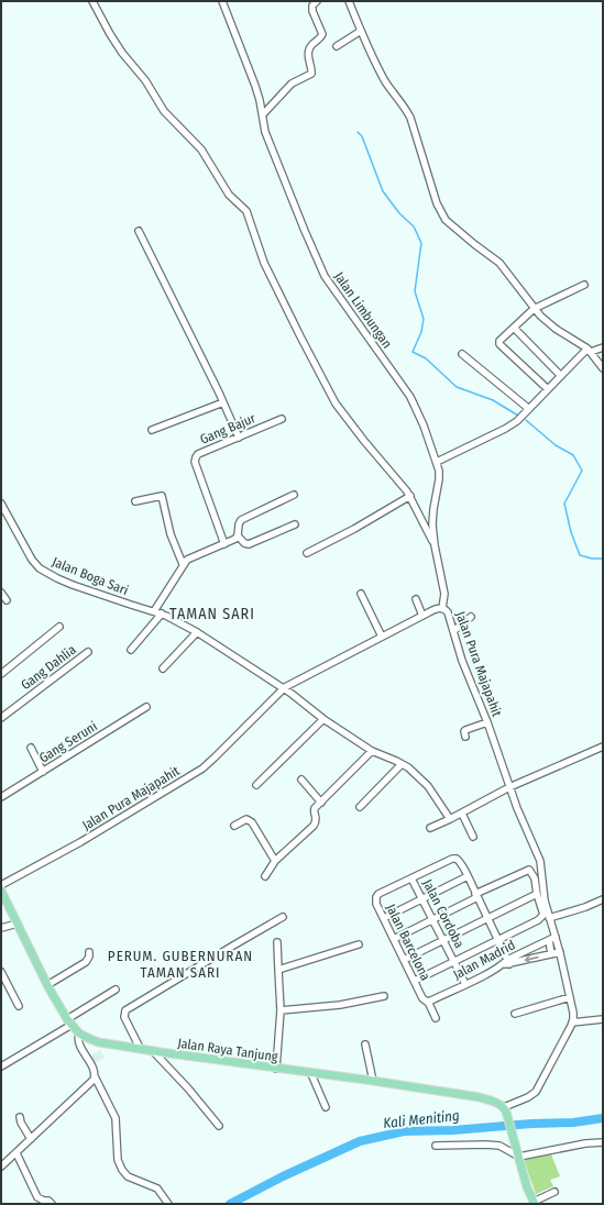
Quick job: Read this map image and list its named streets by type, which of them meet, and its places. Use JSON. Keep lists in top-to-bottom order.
{
  "streets": {
    "main road": ["Jalan Raya Tanjung"],
    "street": [
      "Jalan Limbungan",
      "Gang Bajur",
      "Jalan Boga Sari",
      "Jalan Pura Majapahit",
      "Gang Dahlia",
      "Gang Seruni",
      "Jalan Cordoba",
      "Jalan Barcelona",
      "Jalan Madrid"
    ]
  },
  "crossings": [
    ["Jalan Limbungan", "Jalan Pura Majapahit"],
    ["Jalan Boga Sari", "Jalan Pura Majapahit"],
    ["Jalan Pura Majapahit", "Jalan Madrid"],
    ["Jalan Cordoba", "Jalan Barcelona"],
    ["Jalan Cordoba", "Jalan Madrid"],
    ["Jalan Barcelona", "Jalan Madrid"]
  ],
  "districts": ["TAMAN SARI", "PERUM. GUBERNURAN TAMAN SARI"],
  "water": ["Kali Meniting"]
}
